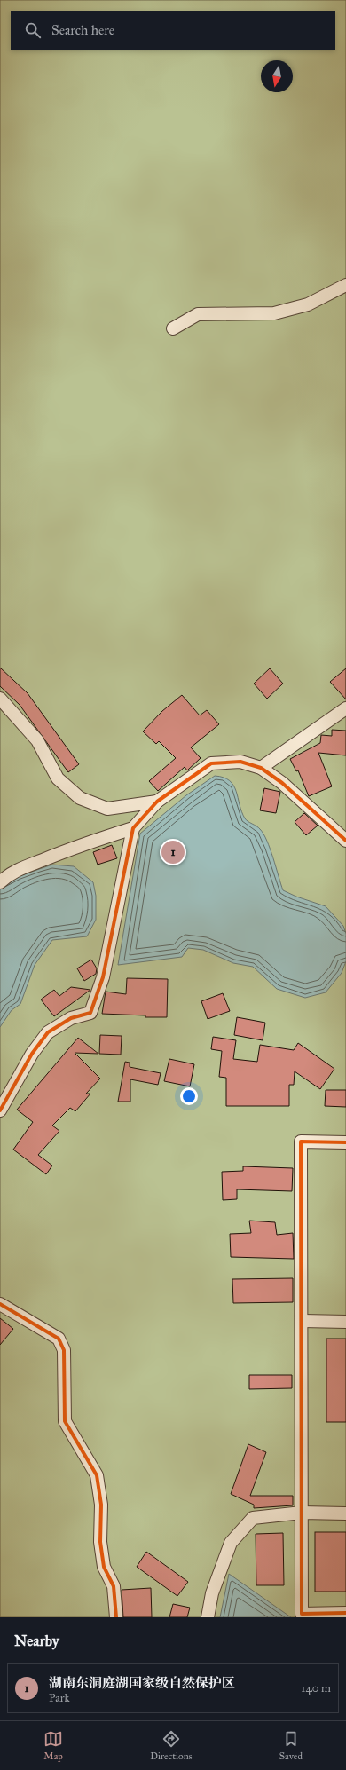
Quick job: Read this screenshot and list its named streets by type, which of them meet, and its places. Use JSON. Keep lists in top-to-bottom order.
{
  "north": "bottom",
  "page": {
    "search": "Search here",
    "pins": "1",
    "heading": "Nearby",
    "list": [
      {
        "mark": "1",
        "name": "湖南东洞庭湖国家级自然保护区",
        "note": "Park",
        "value": "140 m"
      }
    ],
    "nav": ["Map", "Directions", "Saved"]
  }
}
